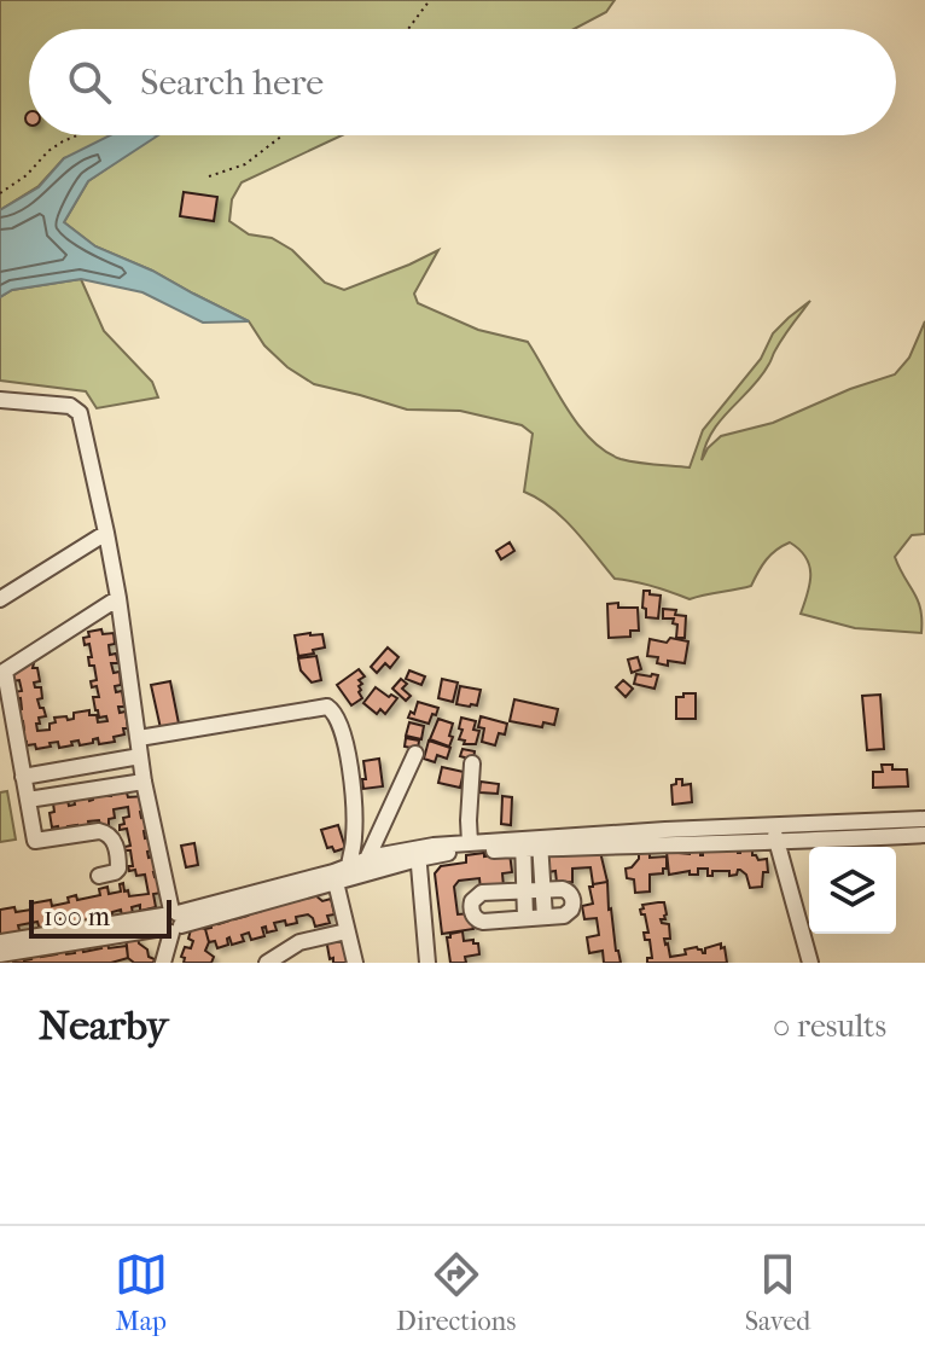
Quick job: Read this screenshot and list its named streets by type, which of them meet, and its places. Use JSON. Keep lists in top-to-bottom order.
{
  "scale_bar": "100 m",
  "page": {
    "search": "Search here",
    "scale": "100 m",
    "heading": ["Nearby", "0 results"],
    "nav": ["Map", "Directions", "Saved"]
  }
}
